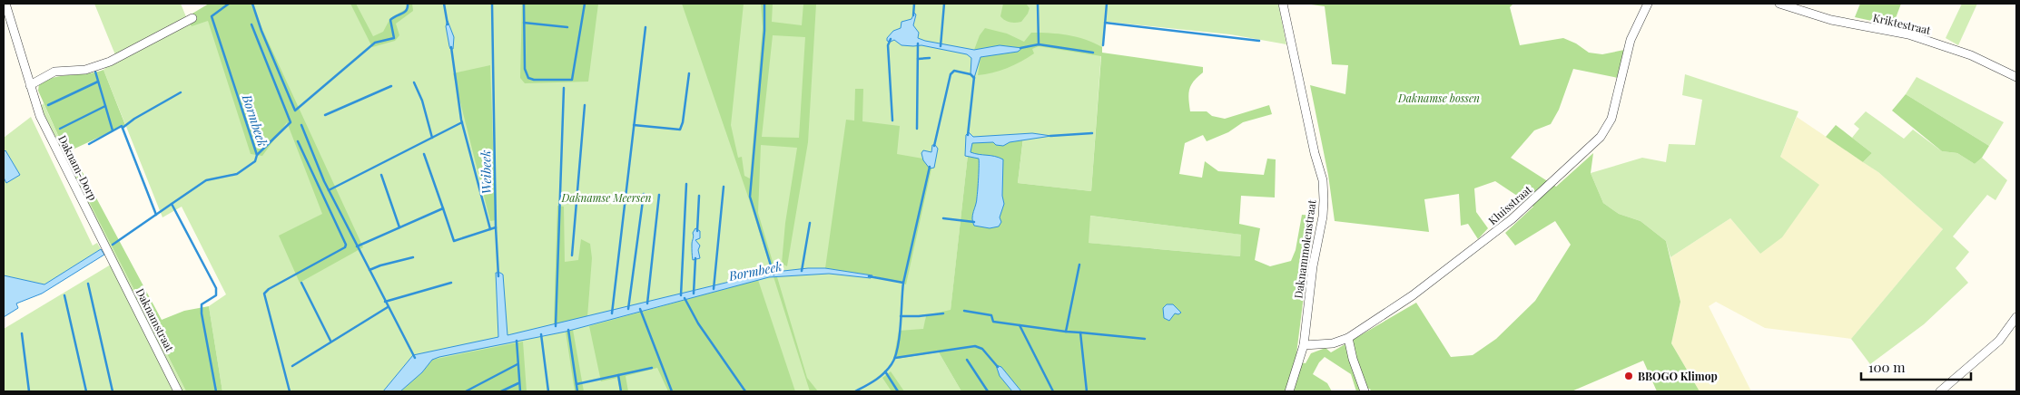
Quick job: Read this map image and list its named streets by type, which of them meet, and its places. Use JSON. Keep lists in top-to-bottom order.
{
  "streets": {
    "street": [
      "Kriktestraat",
      "Daknam-Dorp",
      "Kluisstraat",
      "Daknammolenstraat",
      "Daknamstraat"
    ]
  },
  "crossings": [
    ["Daknam-Dorp", "Daknamstraat"],
    ["Kluisstraat", "Daknammolenstraat"]
  ],
  "water": ["Bormbeek", "Weibeek"],
  "parks": ["Daknamse bossen", "Daknamse Meersen"],
  "places": ["BBOGO Klimop"],
  "scale_bar": "100 m"
}
